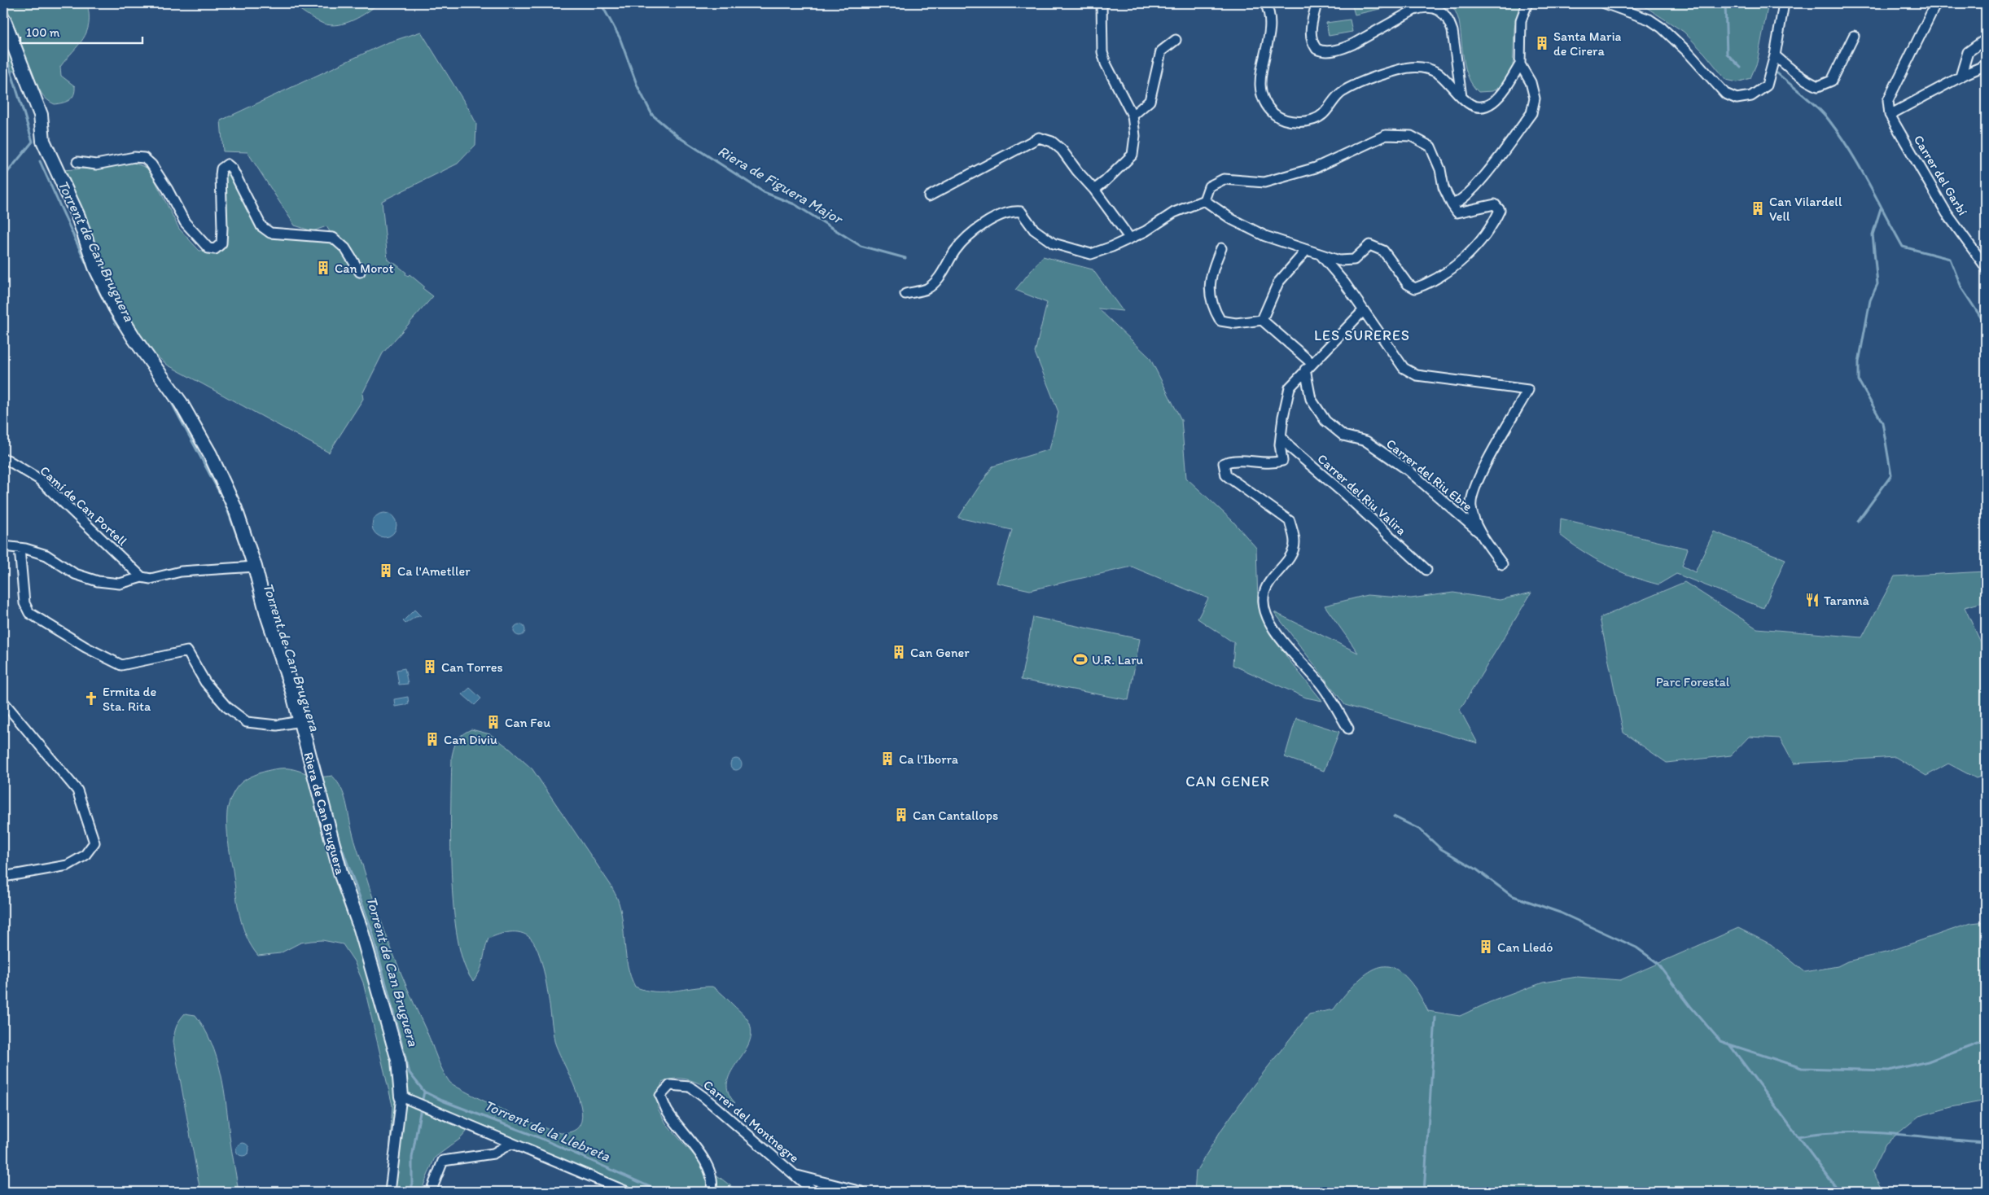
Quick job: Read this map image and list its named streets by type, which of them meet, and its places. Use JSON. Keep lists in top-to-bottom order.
{
  "streets": {
    "street": [
      "Carrer del Garbí",
      "Carrer del Riu Ebre",
      "Carrer del Riu Valira",
      "Camí de Can Portell",
      "Riera de Can Bruguera",
      "Carrer del Montnegre"
    ]
  },
  "districts": ["LES SURERES", "CAN GENER"],
  "water": ["Riera de Figuera Major", "Torrent de Can Bruguera", "Torrent de la Llebreta"],
  "parks": ["Parc Forestal"],
  "places": {
    "building": [
      "Santa Maria de Cirera",
      "Can Vilardell Vell",
      "Can Morot",
      "Ca l'Ametller",
      "Can Gener",
      "Can Torres",
      "Can Feu",
      "Can Diviu",
      "Ca l'Iborra",
      "Can Cantallops",
      "Can Lledó"
    ],
    "restaurant": ["Tarannà"],
    "sports": ["U.R. Laru"],
    "church": ["Ermita de Sta. Rita"]
  },
  "scale_bar": "100 m"
}
